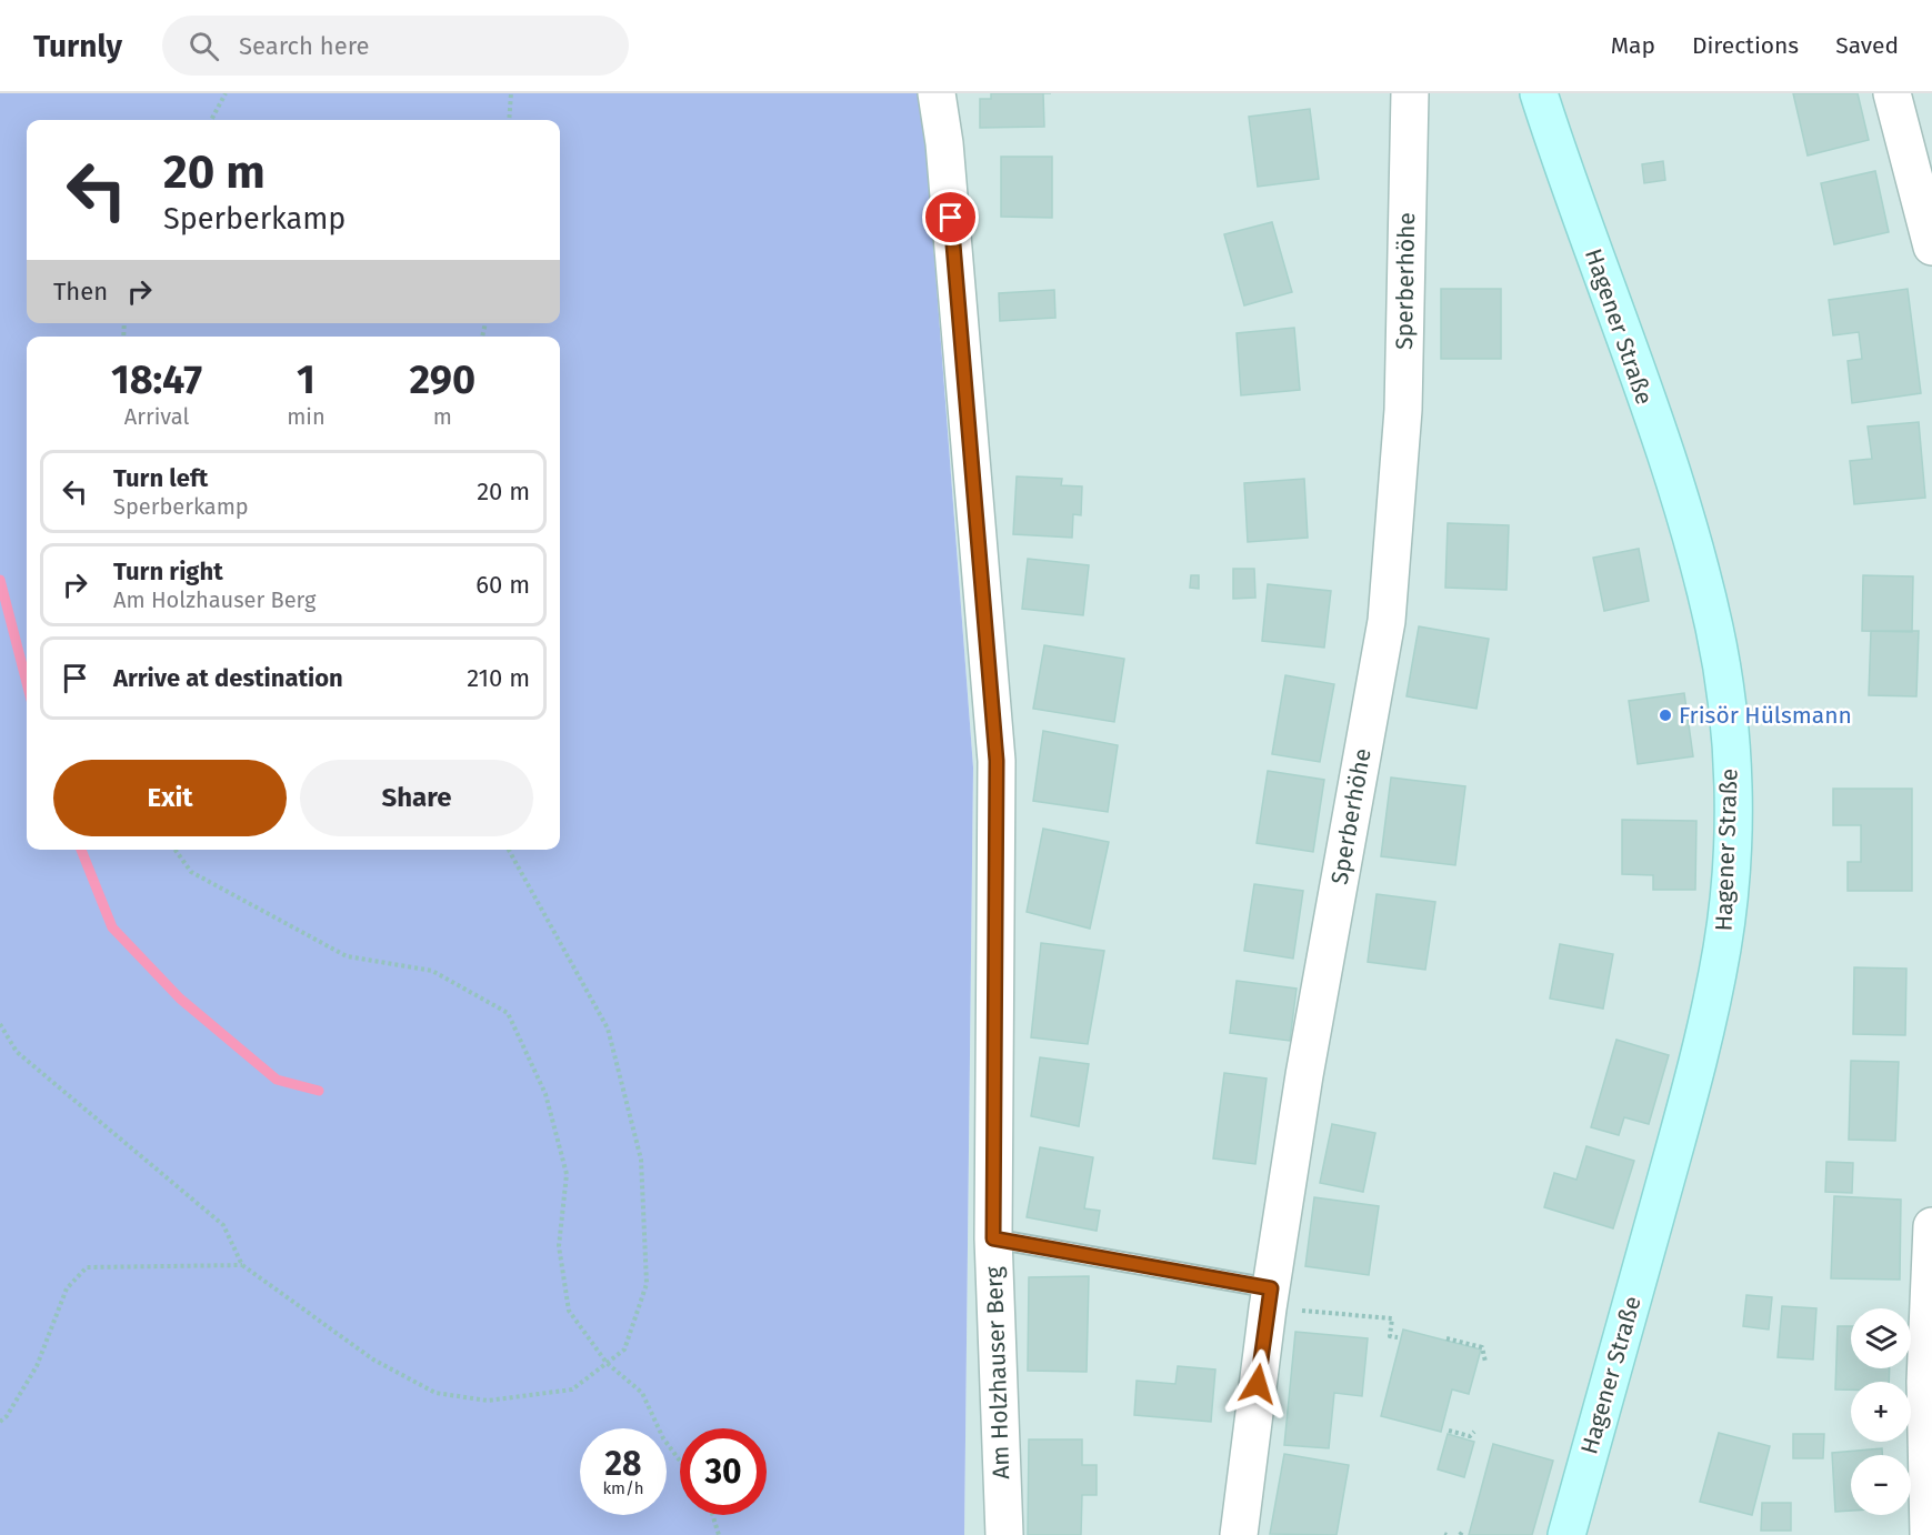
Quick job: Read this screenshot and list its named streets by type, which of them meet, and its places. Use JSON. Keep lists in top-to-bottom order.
{
  "streets": {
    "main road": ["Hagener Straße"],
    "street": ["Sperberhöhe", "Am Holzhauser Berg"]
  },
  "places": ["Frisör Hülsmann"],
  "page": {
    "header": "Turnly",
    "search": "Search here",
    "nav": ["Map", "Directions", "Saved"],
    "turn": ["20 m", "Sperberkamp"],
    "then": "Then",
    "eta": [
      "18:47",
      "Arrival",
      "1",
      "min",
      "290",
      "m"
    ],
    "list": [
      {
        "name": "Turn left",
        "note": "Sperberkamp",
        "value": "20 m"
      },
      {
        "name": "Turn right",
        "note": "Am Holzhauser Berg",
        "value": "60 m"
      },
      {
        "name": "Arrive at destination",
        "value": "210 m"
      }
    ],
    "buttons": ["Exit", "Share"],
    "map_buttons": ["+", "−"],
    "speed": "28 km/h",
    "limit": "30"
  }
}
